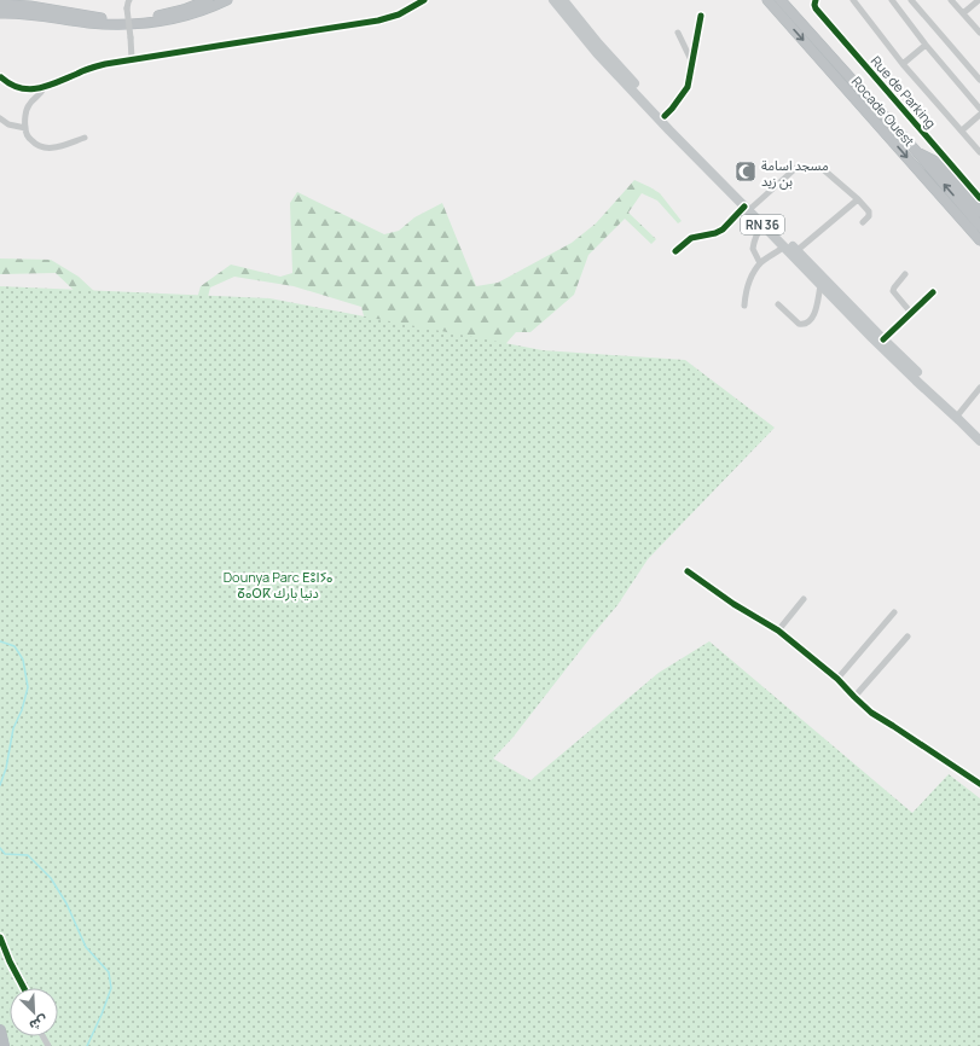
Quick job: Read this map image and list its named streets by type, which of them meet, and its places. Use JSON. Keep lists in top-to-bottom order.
{
  "streets": {
    "highway": ["Rocade Ouest"],
    "main road": ["RN 36"],
    "street": ["Rue de Parking"]
  },
  "parks": ["Dounya Parc ⴹⵓⵏⵢⴰ ⵒⴰⵔⴽ دنيا بارك"],
  "places": {
    "mosque": ["مسجد اسامة بن زيد"]
  },
  "north": "bottom right"
}
